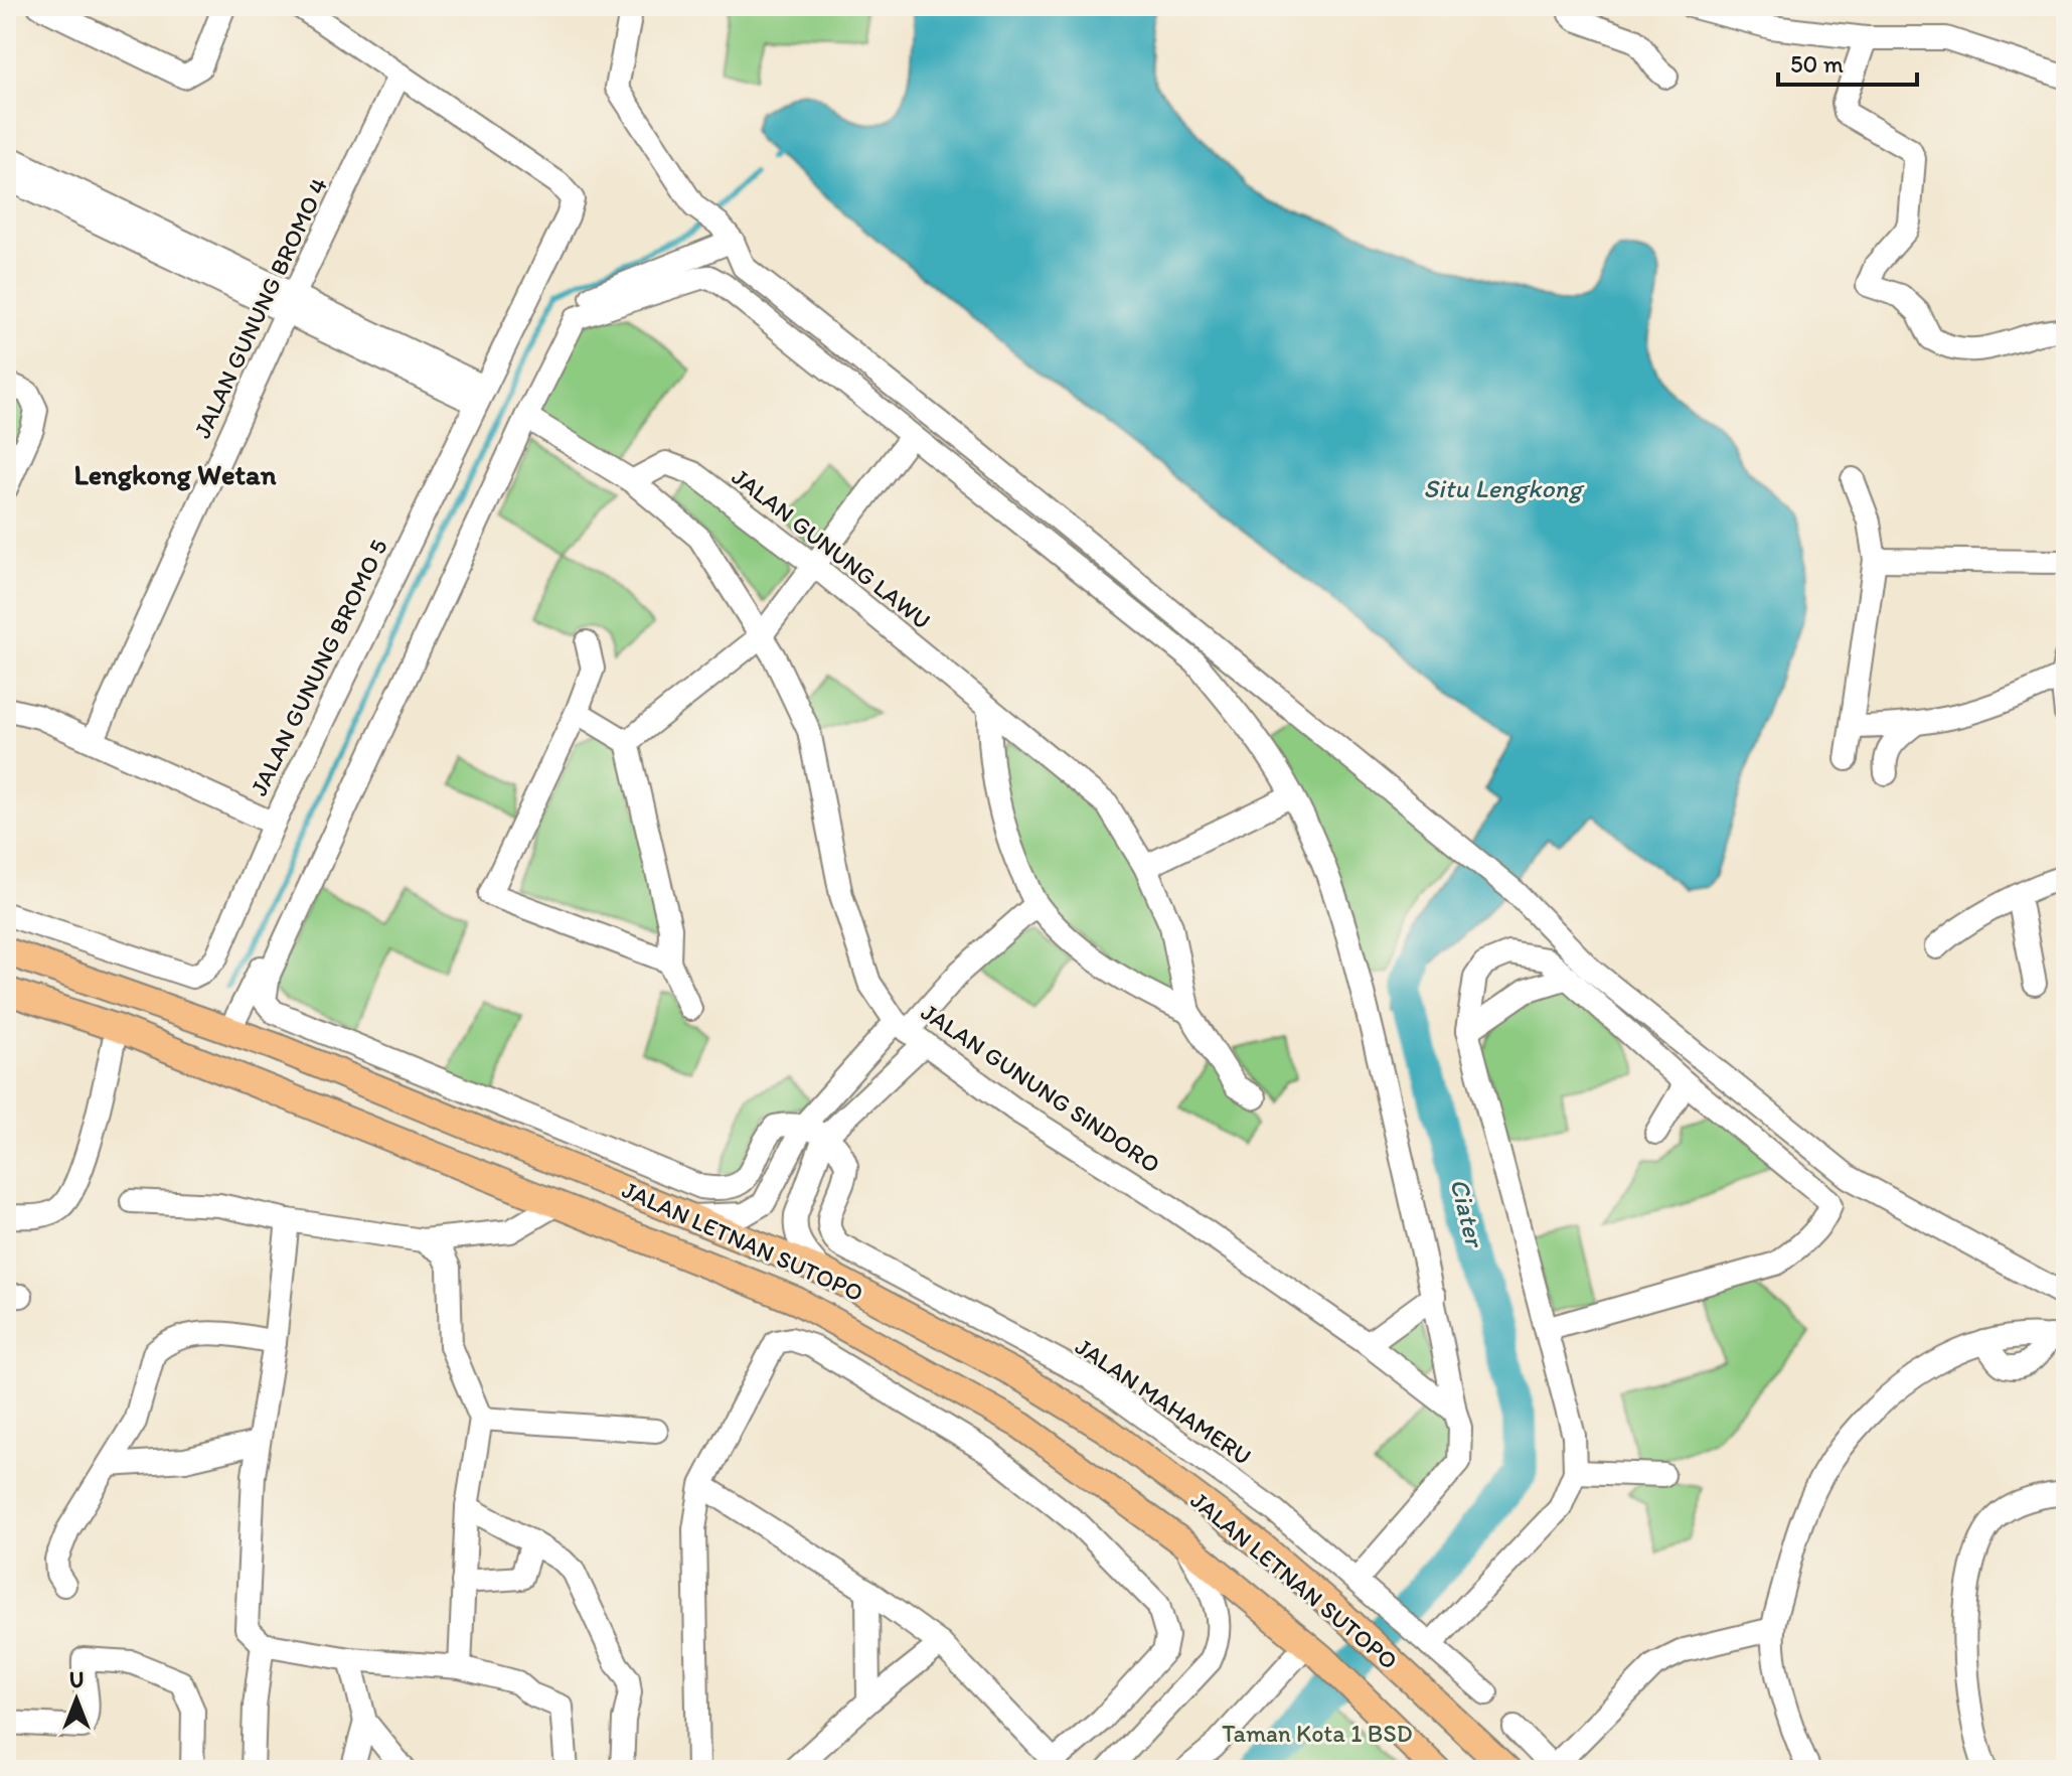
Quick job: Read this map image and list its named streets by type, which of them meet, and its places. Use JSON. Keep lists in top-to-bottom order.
{
  "streets": {
    "main road": ["JALAN LETNAN SUTOPO"],
    "street": [
      "JALAN GUNUNG BROMO 4",
      "JALAN GUNUNG LAWU",
      "JALAN GUNUNG BROMO 5",
      "JALAN GUNUNG SINDORO",
      "JALAN MAHAMERU"
    ]
  },
  "crossings": [
    ["JALAN GUNUNG BROMO 4", "JALAN GUNUNG BROMO 5"],
    ["JALAN GUNUNG LAWU", "JALAN GUNUNG SINDORO"]
  ],
  "districts": ["Lengkong Wetan"],
  "water": ["Situ Lengkong", "Ciater"],
  "parks": ["Taman Kota 1 BSD"],
  "scale_bar": "50 m",
  "north": "top"
}
